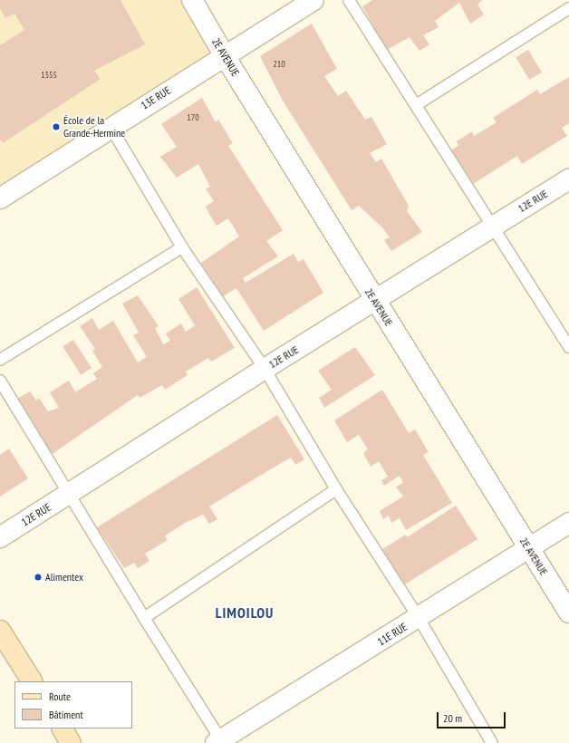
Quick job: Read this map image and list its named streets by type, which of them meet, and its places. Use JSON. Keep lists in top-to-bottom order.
{
  "streets": {
    "street": [
      "2E AVENUE",
      "13E RUE",
      "12E RUE",
      "11E RUE"
    ]
  },
  "crossings": [
    ["2E AVENUE", "13E RUE"],
    ["2E AVENUE", "12E RUE"],
    ["2E AVENUE", "11E RUE"]
  ],
  "districts": ["LIMOILOU"],
  "places": ["École de la Grande-Hermine", "Alimentex"],
  "house_numbers": ["210", "1355", "170"],
  "legend": ["Route", "Bâtiment"],
  "scale_bar": "20 m"
}
